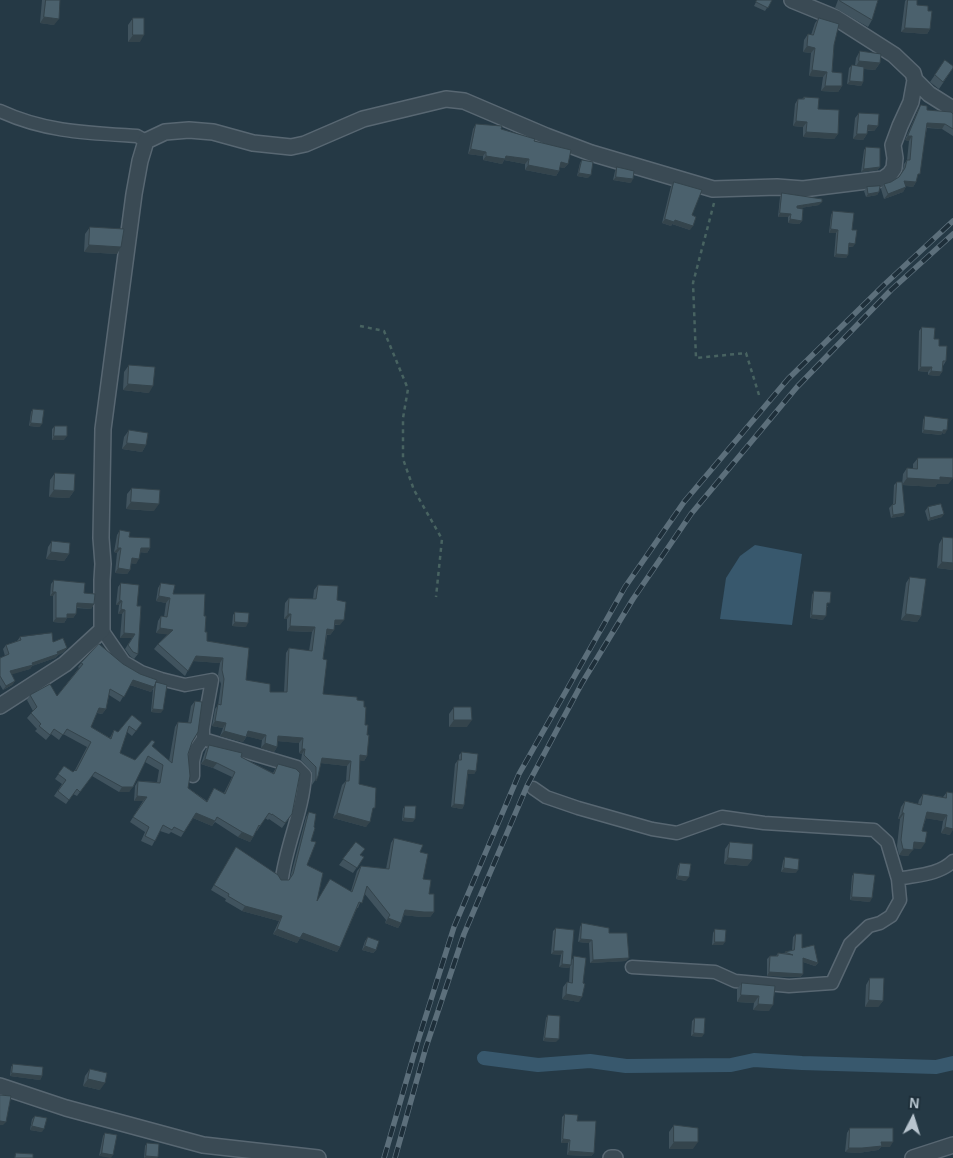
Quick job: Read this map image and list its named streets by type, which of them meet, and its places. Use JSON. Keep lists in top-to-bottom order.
{
  "north": "top"
}
